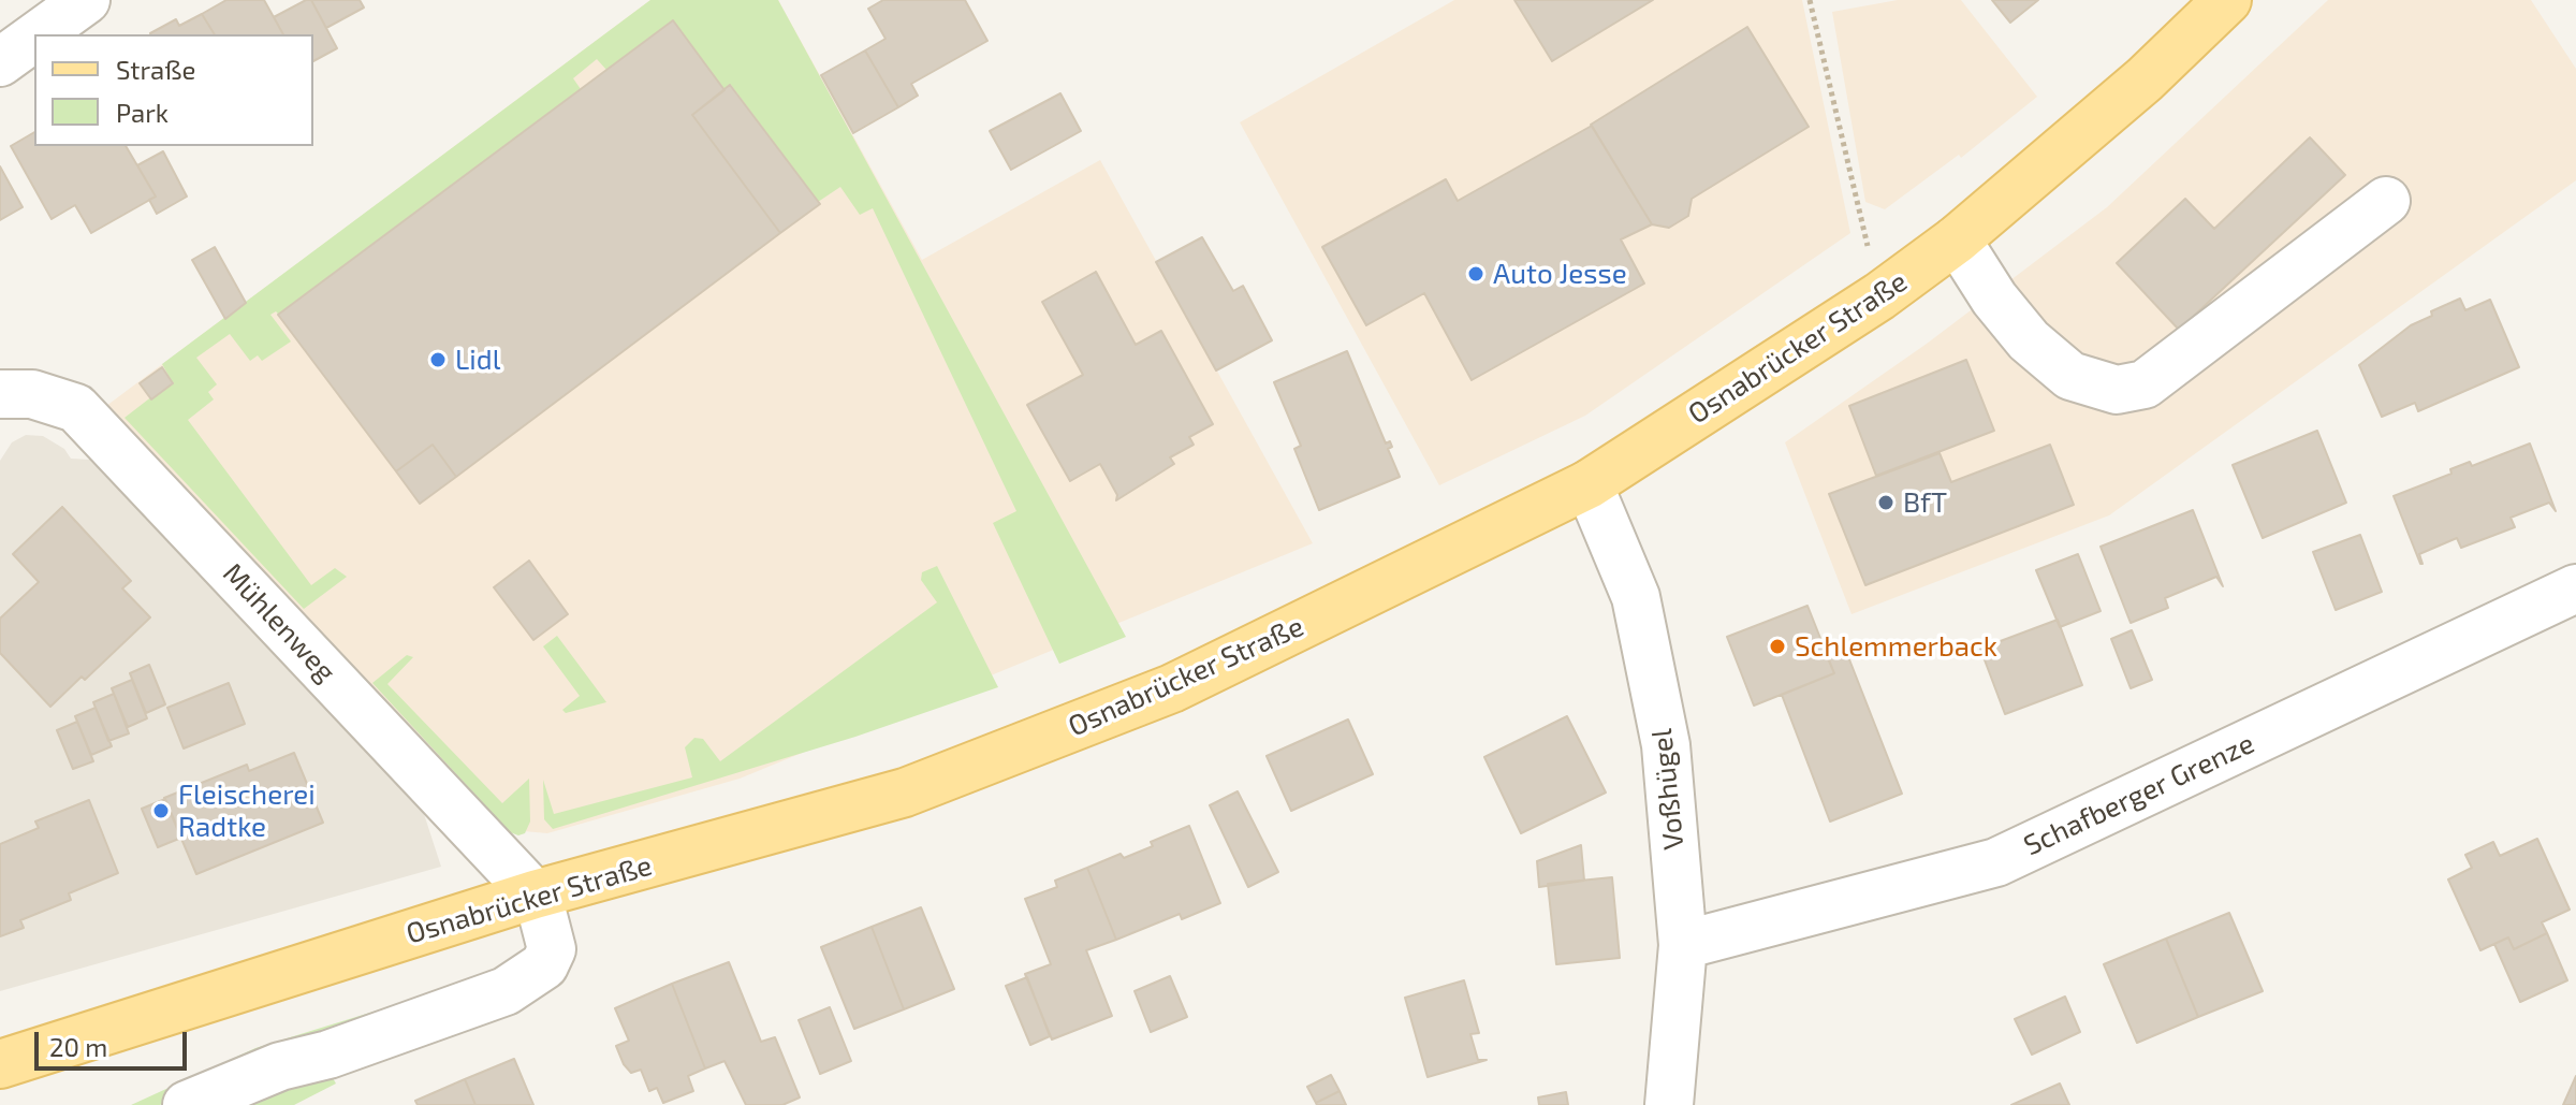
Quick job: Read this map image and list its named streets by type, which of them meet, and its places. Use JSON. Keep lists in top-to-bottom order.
{
  "streets": {
    "main road": ["Osnabrücker Straße"],
    "street": ["Mühlenweg", "Voßhügel", "Schafberger Grenze"]
  },
  "crossings": [
    ["Osnabrücker Straße", "Mühlenweg"],
    ["Osnabrücker Straße", "Voßhügel"],
    ["Voßhügel", "Schafberger Grenze"]
  ],
  "places": [
    "Auto Jesse",
    "Lidl",
    "BfT",
    "Schlemmerback",
    "Fleischerei Radtke"
  ],
  "legend": ["Straße", "Park"],
  "scale_bar": "20 m"
}
